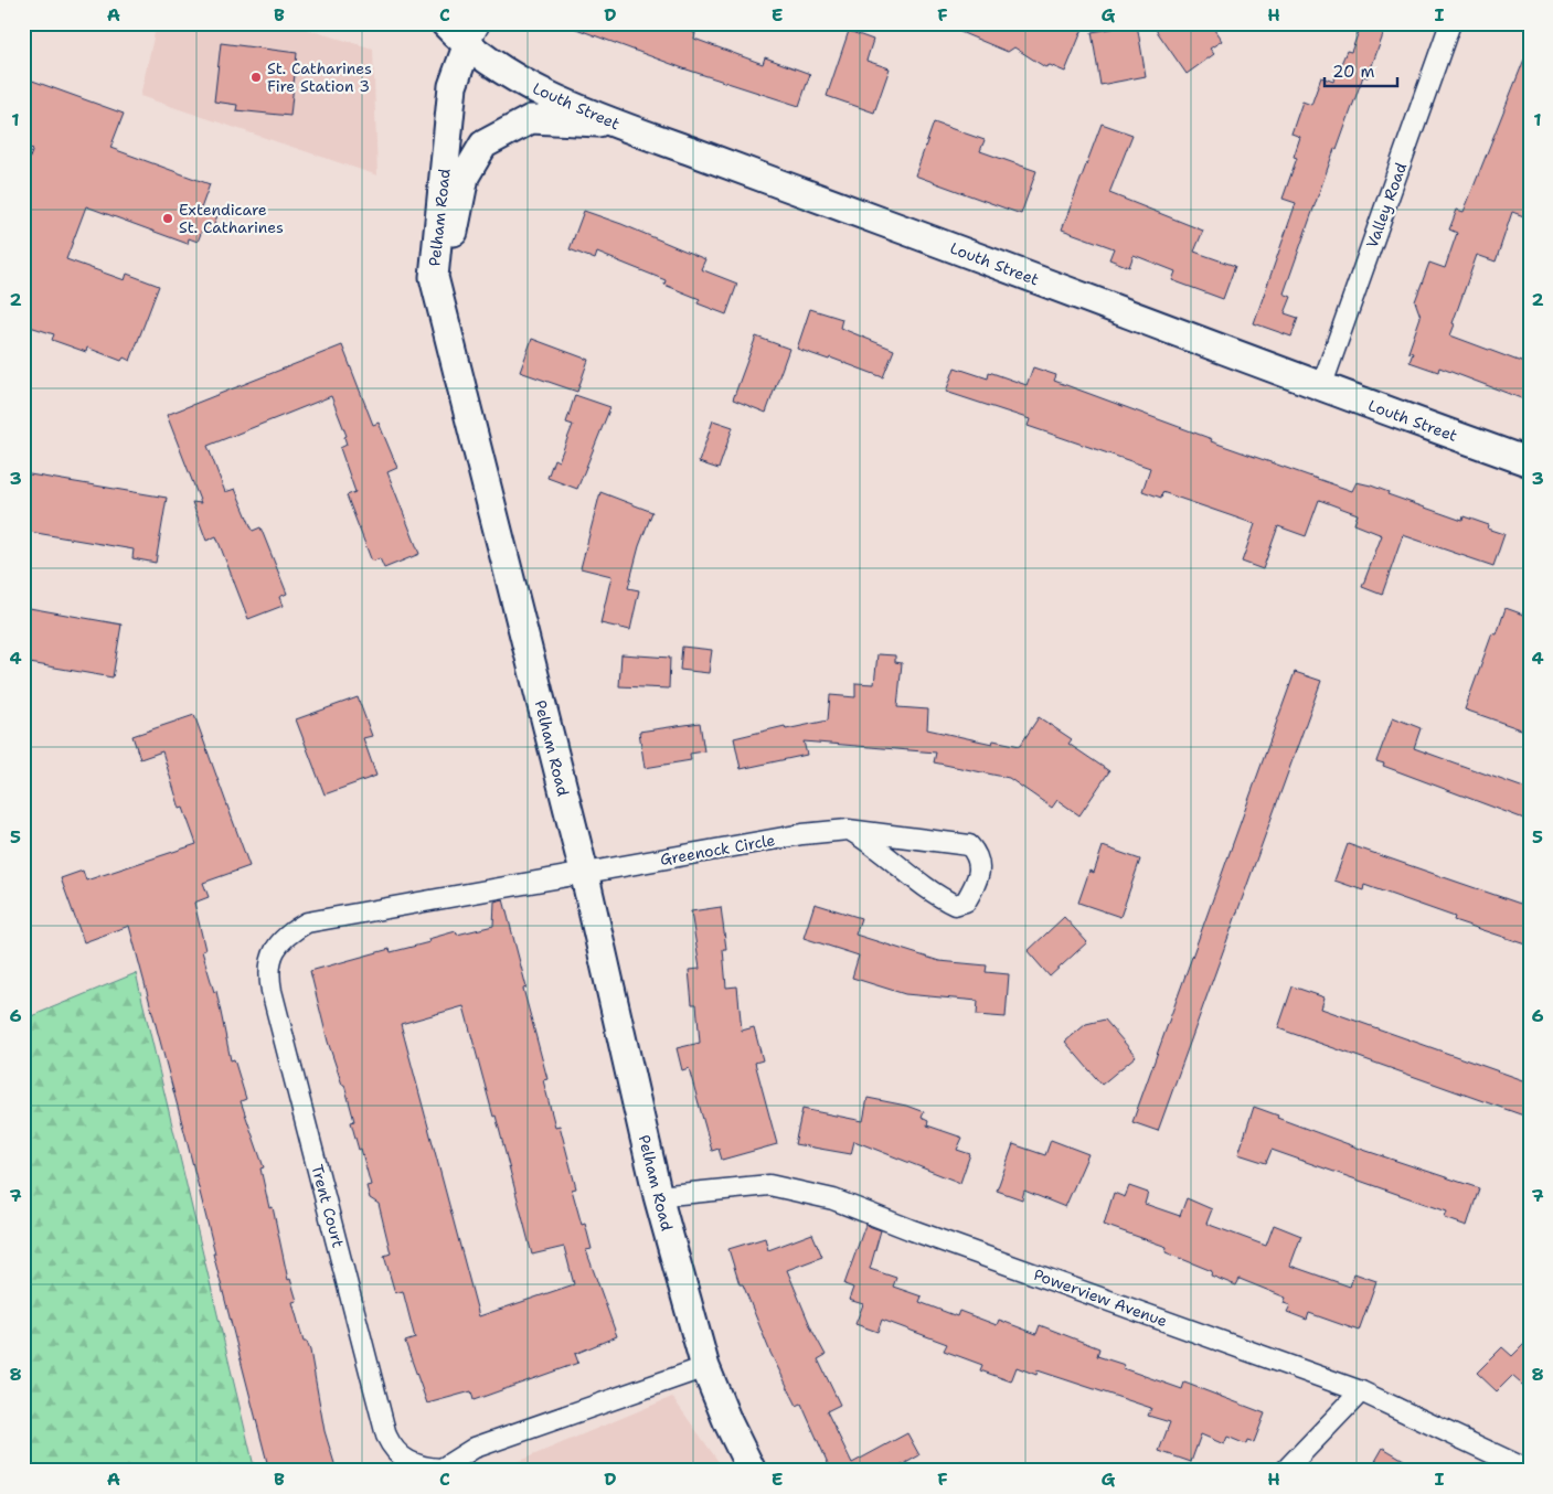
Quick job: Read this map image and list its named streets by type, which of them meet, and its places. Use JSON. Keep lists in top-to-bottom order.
{
  "streets": {
    "main road": ["Louth Street", "Pelham Road"],
    "street": [
      "Valley Road",
      "Greenock Circle",
      "Trent Court",
      "Powerview Avenue"
    ]
  },
  "crossings": [
    ["Louth Street", "Valley Road"],
    ["Louth Street", "Pelham Road"],
    ["Pelham Road", "Greenock Circle"],
    ["Pelham Road", "Trent Court"],
    ["Pelham Road", "Powerview Avenue"],
    ["Greenock Circle", "Trent Court"]
  ],
  "places": ["St. Catharines Fire Station 3", "Extendicare St. Catharines"],
  "scale_bar": "20 m",
  "grid": {
    "columns": [
      "A",
      "B",
      "C",
      "D",
      "E",
      "F",
      "G",
      "H",
      "I"
    ],
    "rows": [
      "1",
      "2",
      "3",
      "4",
      "5",
      "6",
      "7",
      "8"
    ]
  }
}
